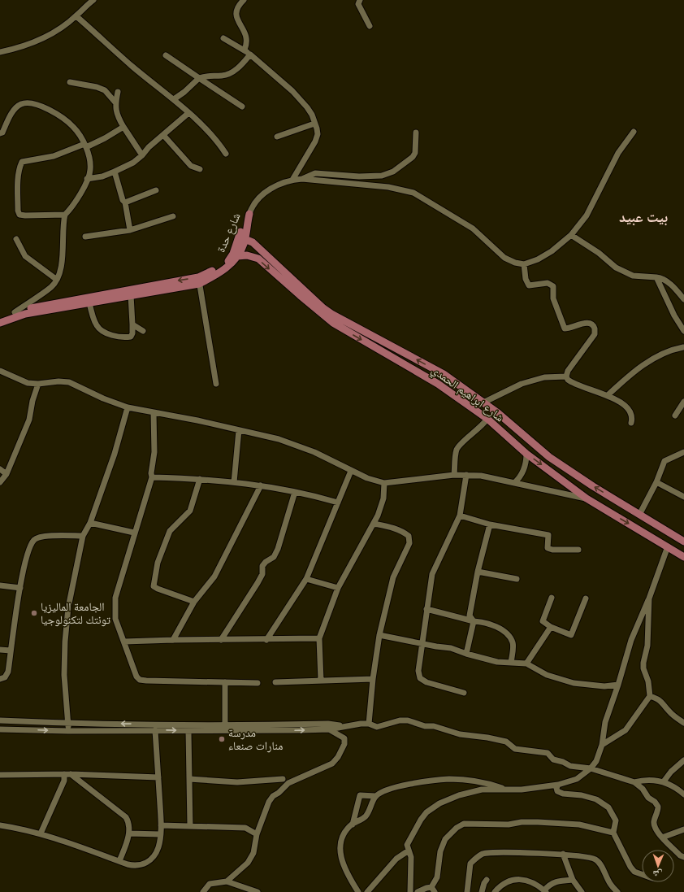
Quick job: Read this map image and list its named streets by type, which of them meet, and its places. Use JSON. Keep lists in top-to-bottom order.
{
  "streets": {
    "main road": ["شارع حدة", "شارع ابراهيم الحمدي"]
  },
  "crossings": [
    ["شارع حدة", "شارع ابراهيم الحمدي"]
  ],
  "districts": ["بيت عبيد"],
  "places": ["الجامعة الماليزيا تونتك لتكنولوجيا", "مدرسة منارات صنعاء"],
  "north": "bottom"
}
